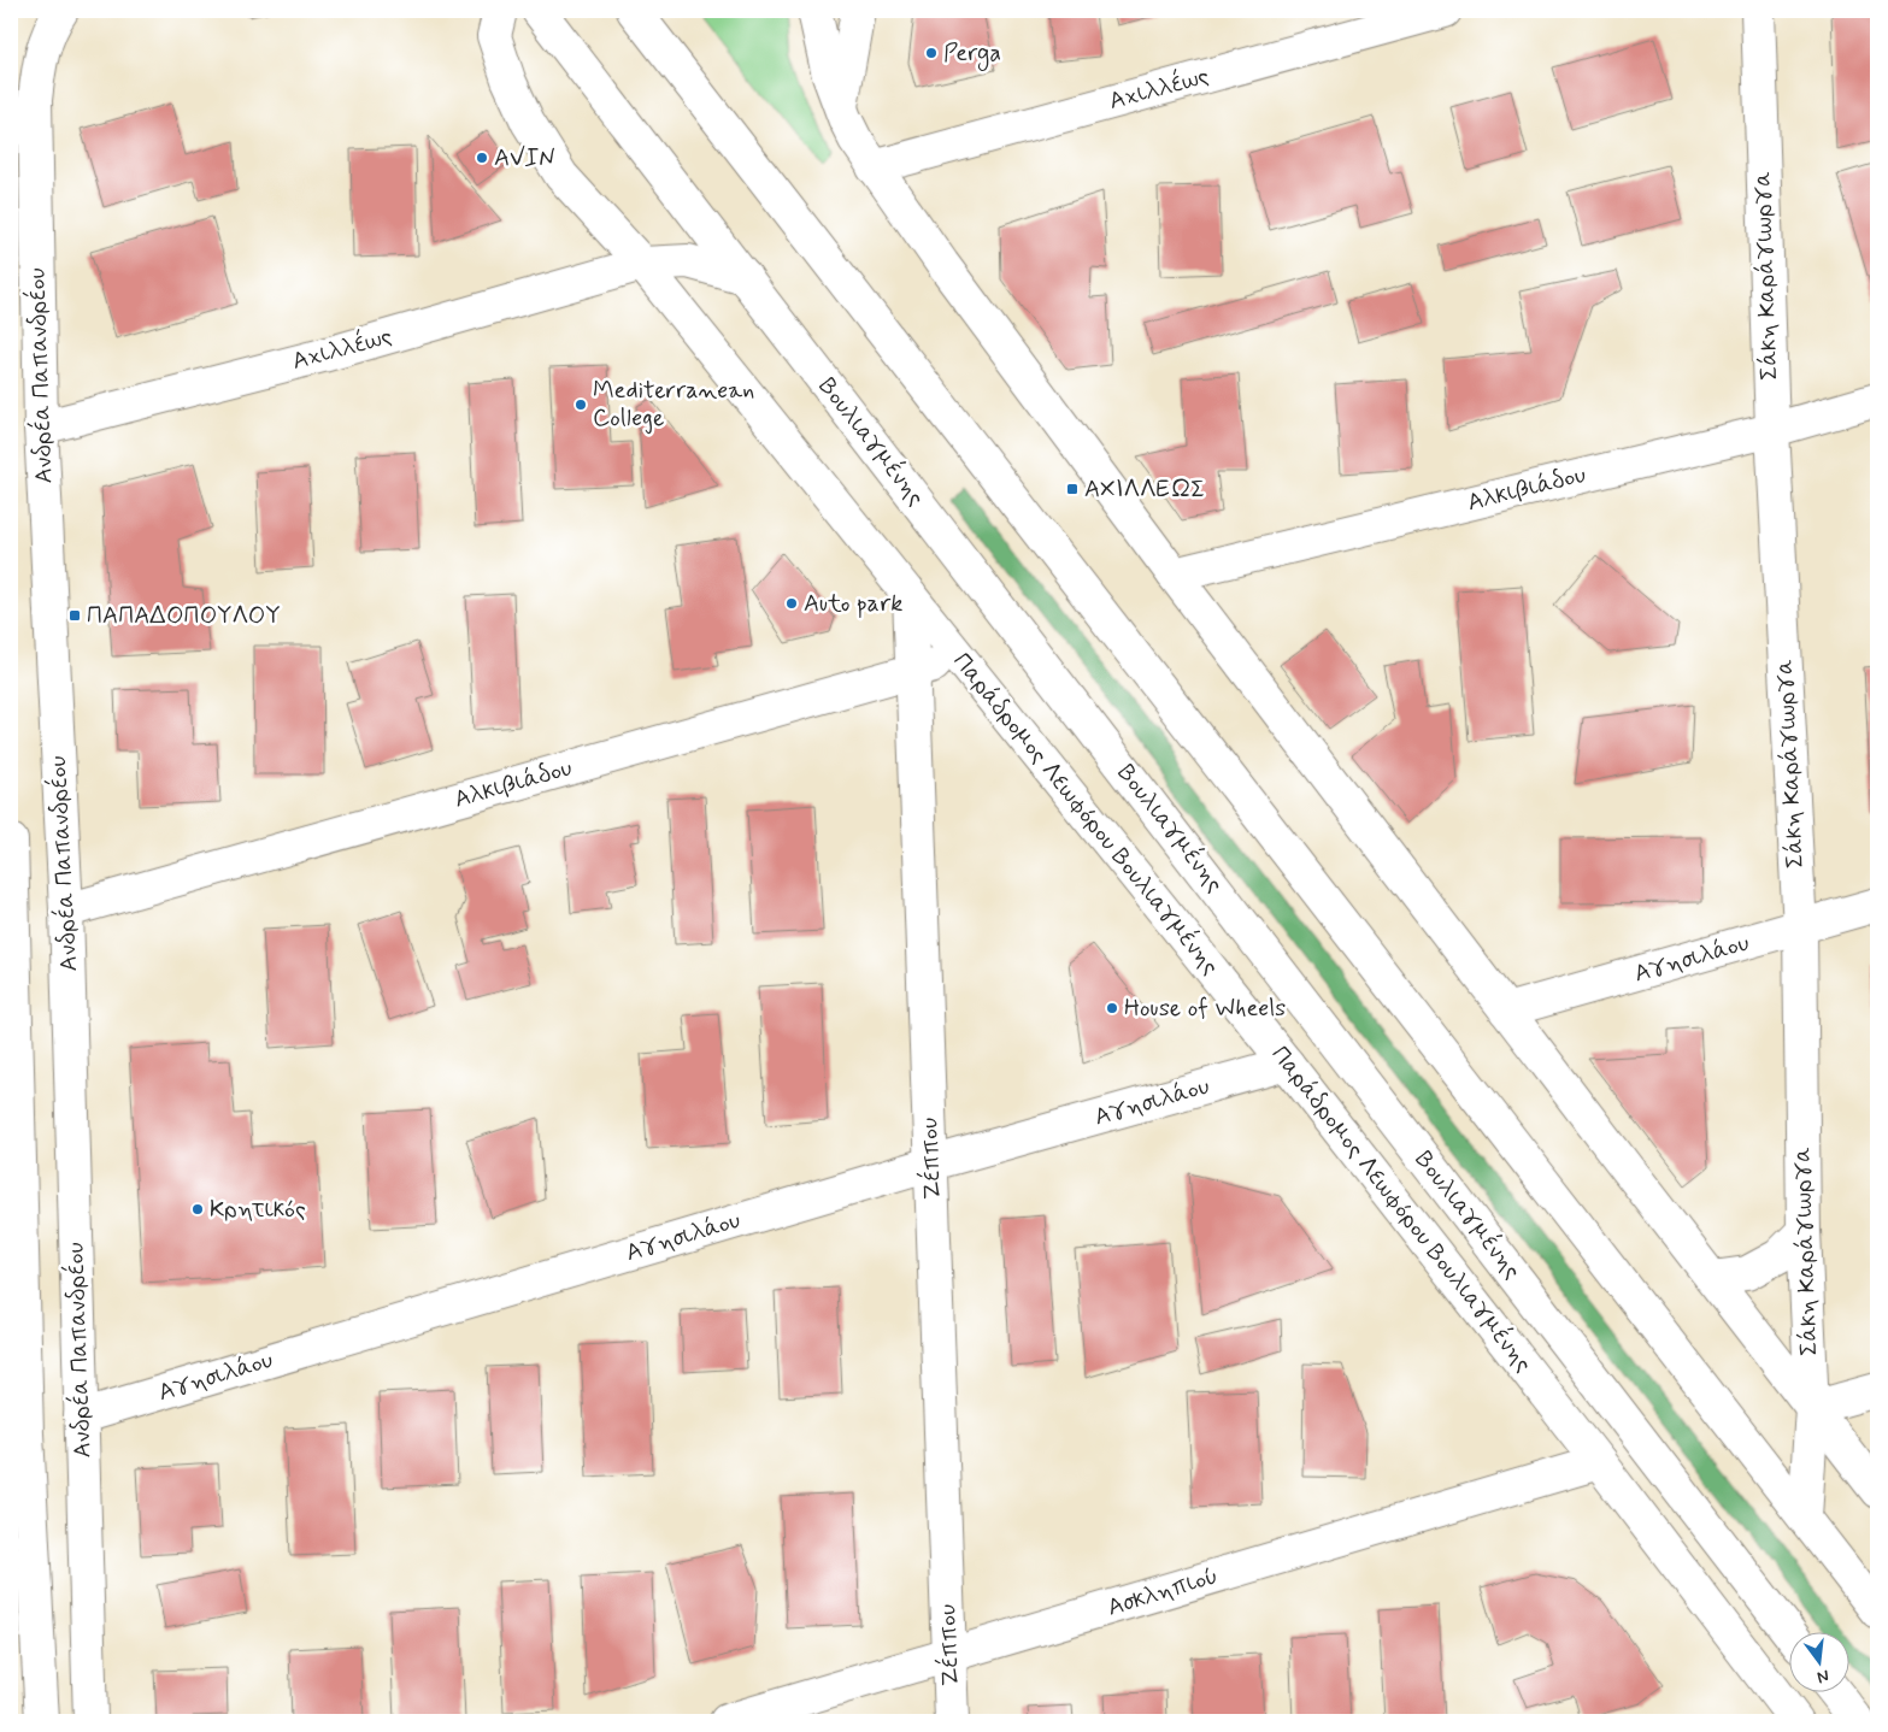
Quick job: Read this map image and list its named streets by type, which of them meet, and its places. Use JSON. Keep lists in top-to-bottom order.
{
  "streets": {
    "street": [
      "Αχιλλέως",
      "Σάκη Καράγιωργα",
      "Ανδρέα Παπανδρέου",
      "Βουλιαγμένης",
      "Αλκιβιάδου",
      "Παράδρομος Λεωφόρου Βουλιαγμένης",
      "Αγησιλάου",
      "Ζέππου",
      "Ασκληπιού"
    ]
  },
  "crossings": [
    ["Αχιλλέως", "Ανδρέα Παπανδρέου"],
    ["Αχιλλέως", "Βουλιαγμένης"],
    ["Αχιλλέως", "Παράδρομος Λεωφόρου Βουλιαγμένης"],
    ["Σάκη Καράγιωργα", "Αλκιβιάδου"],
    ["Σάκη Καράγιωργα", "Αγησιλάου"],
    ["Ανδρέα Παπανδρέου", "Αλκιβιάδου"],
    ["Ανδρέα Παπανδρέου", "Αγησιλάου"],
    ["Αλκιβιάδου", "Παράδρομος Λεωφόρου Βουλιαγμένης"],
    ["Αλκιβιάδου", "Ζέππου"],
    ["Παράδρομος Λεωφόρου Βουλιαγμένης", "Αγησιλάου"],
    ["Παράδρομος Λεωφόρου Βουλιαγμένης", "Ζέππου"],
    ["Παράδρομος Λεωφόρου Βουλιαγμένης", "Ασκληπιού"],
    ["Αγησιλάου", "Ζέππου"],
    ["Ζέππου", "Ασκληπιού"]
  ],
  "places": {
    "other": [
      "Perga",
      "AVIN",
      "Mediterranean College",
      "Auto park",
      "House of Wheels",
      "Κρητικός"
    ],
    "transit": ["ΑΧΙΛΛΕΩΣ", "ΠΑΠΑΔΟΠΟΥΛΟΥ"]
  },
  "north": "bottom"
}
